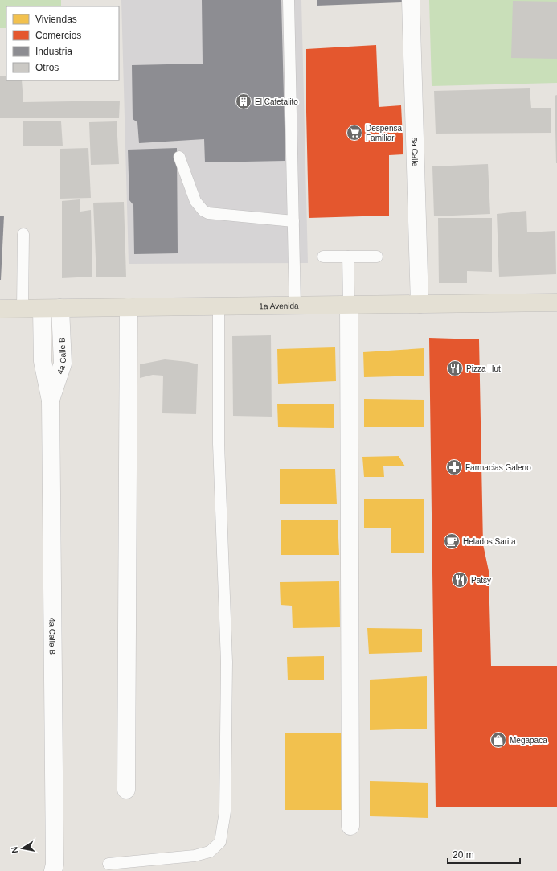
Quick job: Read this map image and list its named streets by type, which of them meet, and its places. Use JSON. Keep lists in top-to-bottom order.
{
  "streets": {
    "main road": ["1a Avenida"],
    "street": ["5a Calle", "4a Calle B"]
  },
  "crossings": [
    ["5a Calle", "1a Avenida"],
    ["1a Avenida", "4a Calle B"]
  ],
  "places": {
    "building": ["El Cafetalito"],
    "supermarket": ["Despensa Familiar"],
    "restaurant": ["Pizza Hut", "Patsy"],
    "pharmacy": ["Farmacias Galeno"],
    "cafe": ["Helados Sarita"],
    "shop": ["Megapaca"]
  },
  "legend": [
    "Viviendas",
    "Comercios",
    "Industria",
    "Otros"
  ],
  "scale_bar": "20 m",
  "north": "left"
}
